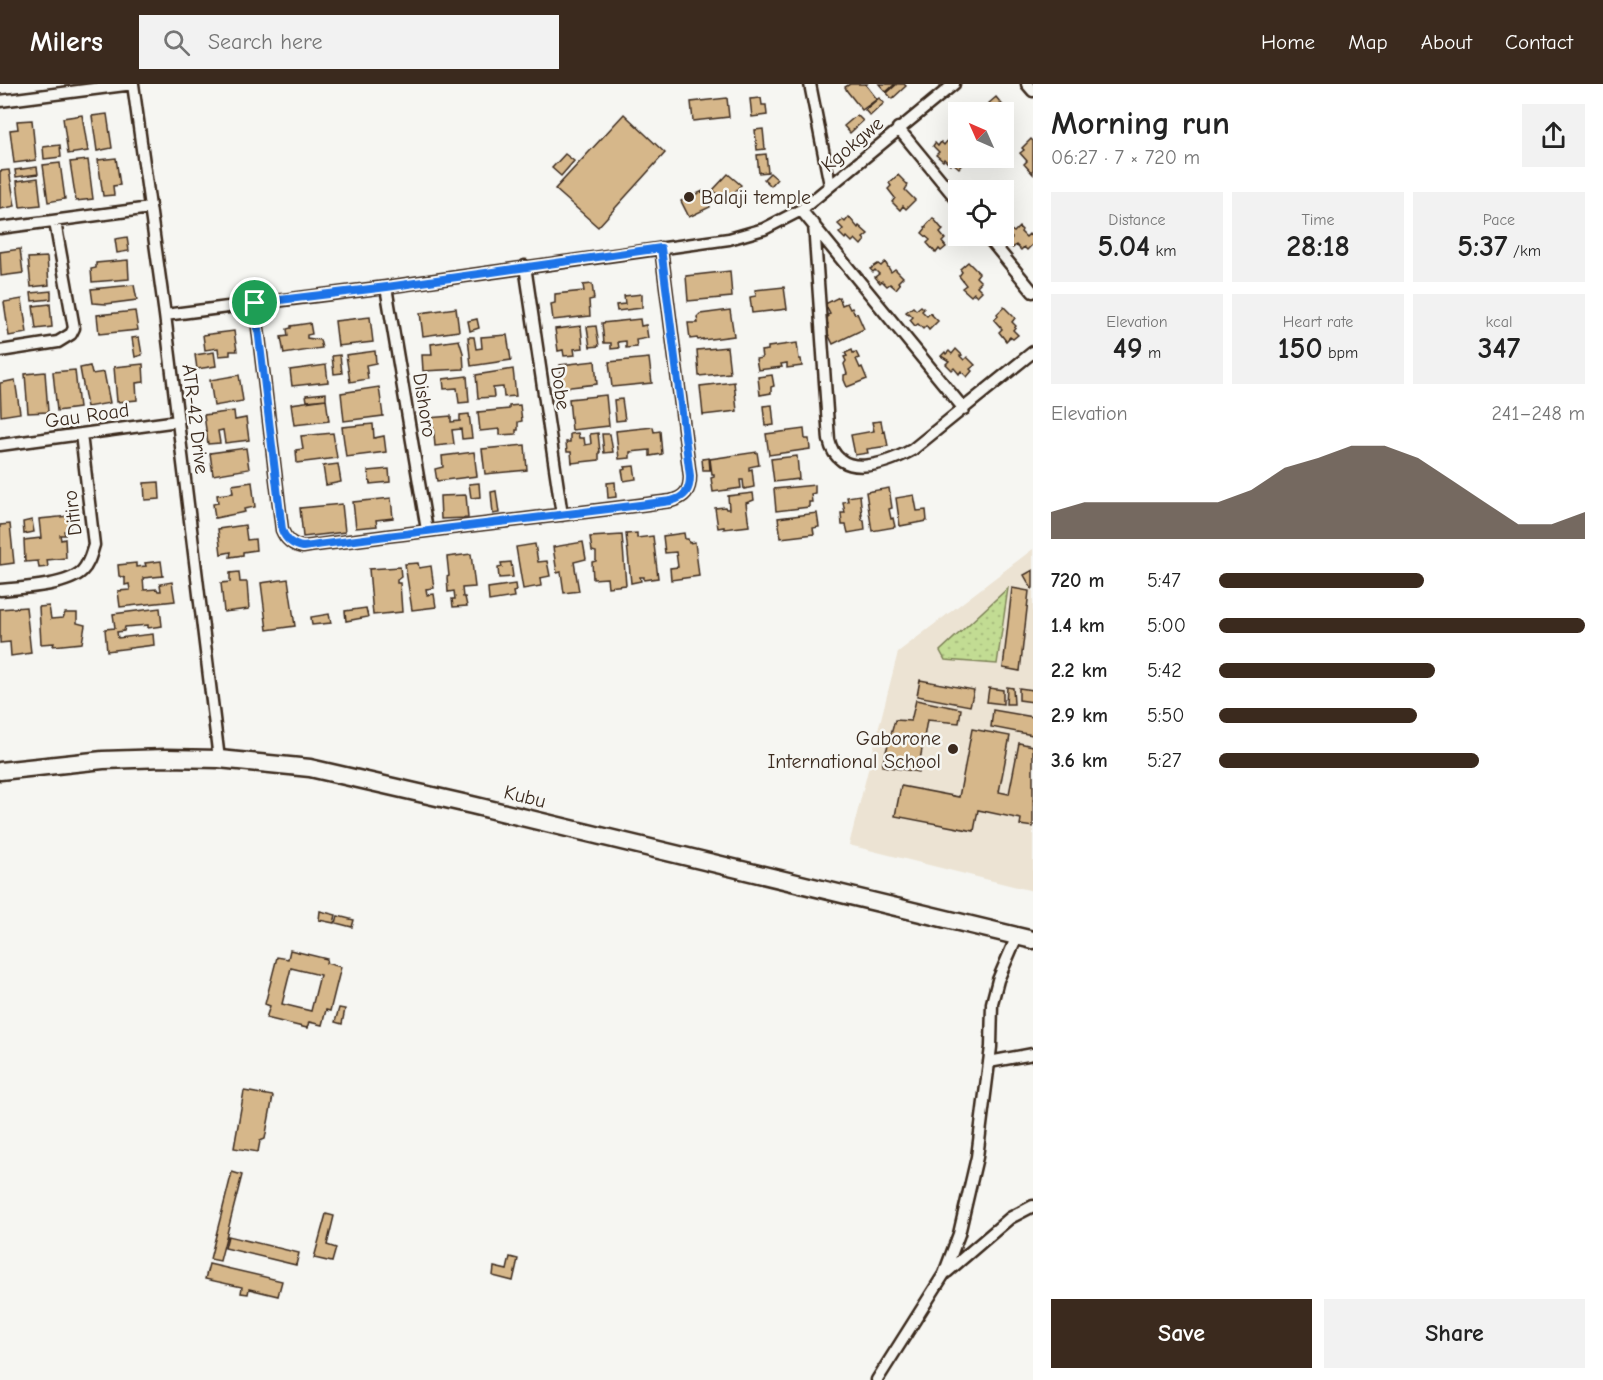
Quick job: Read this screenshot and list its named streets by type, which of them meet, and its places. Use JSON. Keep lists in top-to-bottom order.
{
  "streets": {
    "main road": ["Kubu"],
    "street": [
      "Kgokgwe",
      "Dobe",
      "Dishoro",
      "Gau Road",
      "ATR-42 Drive",
      "Ditiro"
    ]
  },
  "crossings": [
    ["Kgokgwe", "Dobe"],
    ["Kgokgwe", "Dishoro"],
    ["Kgokgwe", "ATR-42 Drive"],
    ["Gau Road", "ATR-42 Drive"],
    ["Gau Road", "Ditiro"],
    ["ATR-42 Drive", "Kubu"]
  ],
  "places": ["Balaji temple", "Gaborone International School"],
  "north": "top left",
  "page": {
    "header": "Milers",
    "search": "Search here",
    "nav": [
      "Home",
      "Map",
      "About",
      "Contact"
    ],
    "heading": ["Morning run", "06:27 · 7 × 720 m"],
    "stats": [
      ["Distance", "5.04 km"],
      ["Time", "28:18"],
      ["Pace", "5:37 /km"],
      ["Elevation", "49 m"],
      ["Heart rate", "150 bpm"],
      ["kcal", "347"]
    ],
    "chart": ["Elevation", "241–248 m"],
    "list": [
      {
        "name": "720 m",
        "note": "5:47"
      },
      {
        "name": "1.4 km",
        "note": "5:00"
      },
      {
        "name": "2.2 km",
        "note": "5:42"
      },
      {
        "name": "2.9 km",
        "note": "5:50"
      },
      {
        "name": "3.6 km",
        "note": "5:27"
      }
    ],
    "buttons": ["Save", "Share"]
  }
}
